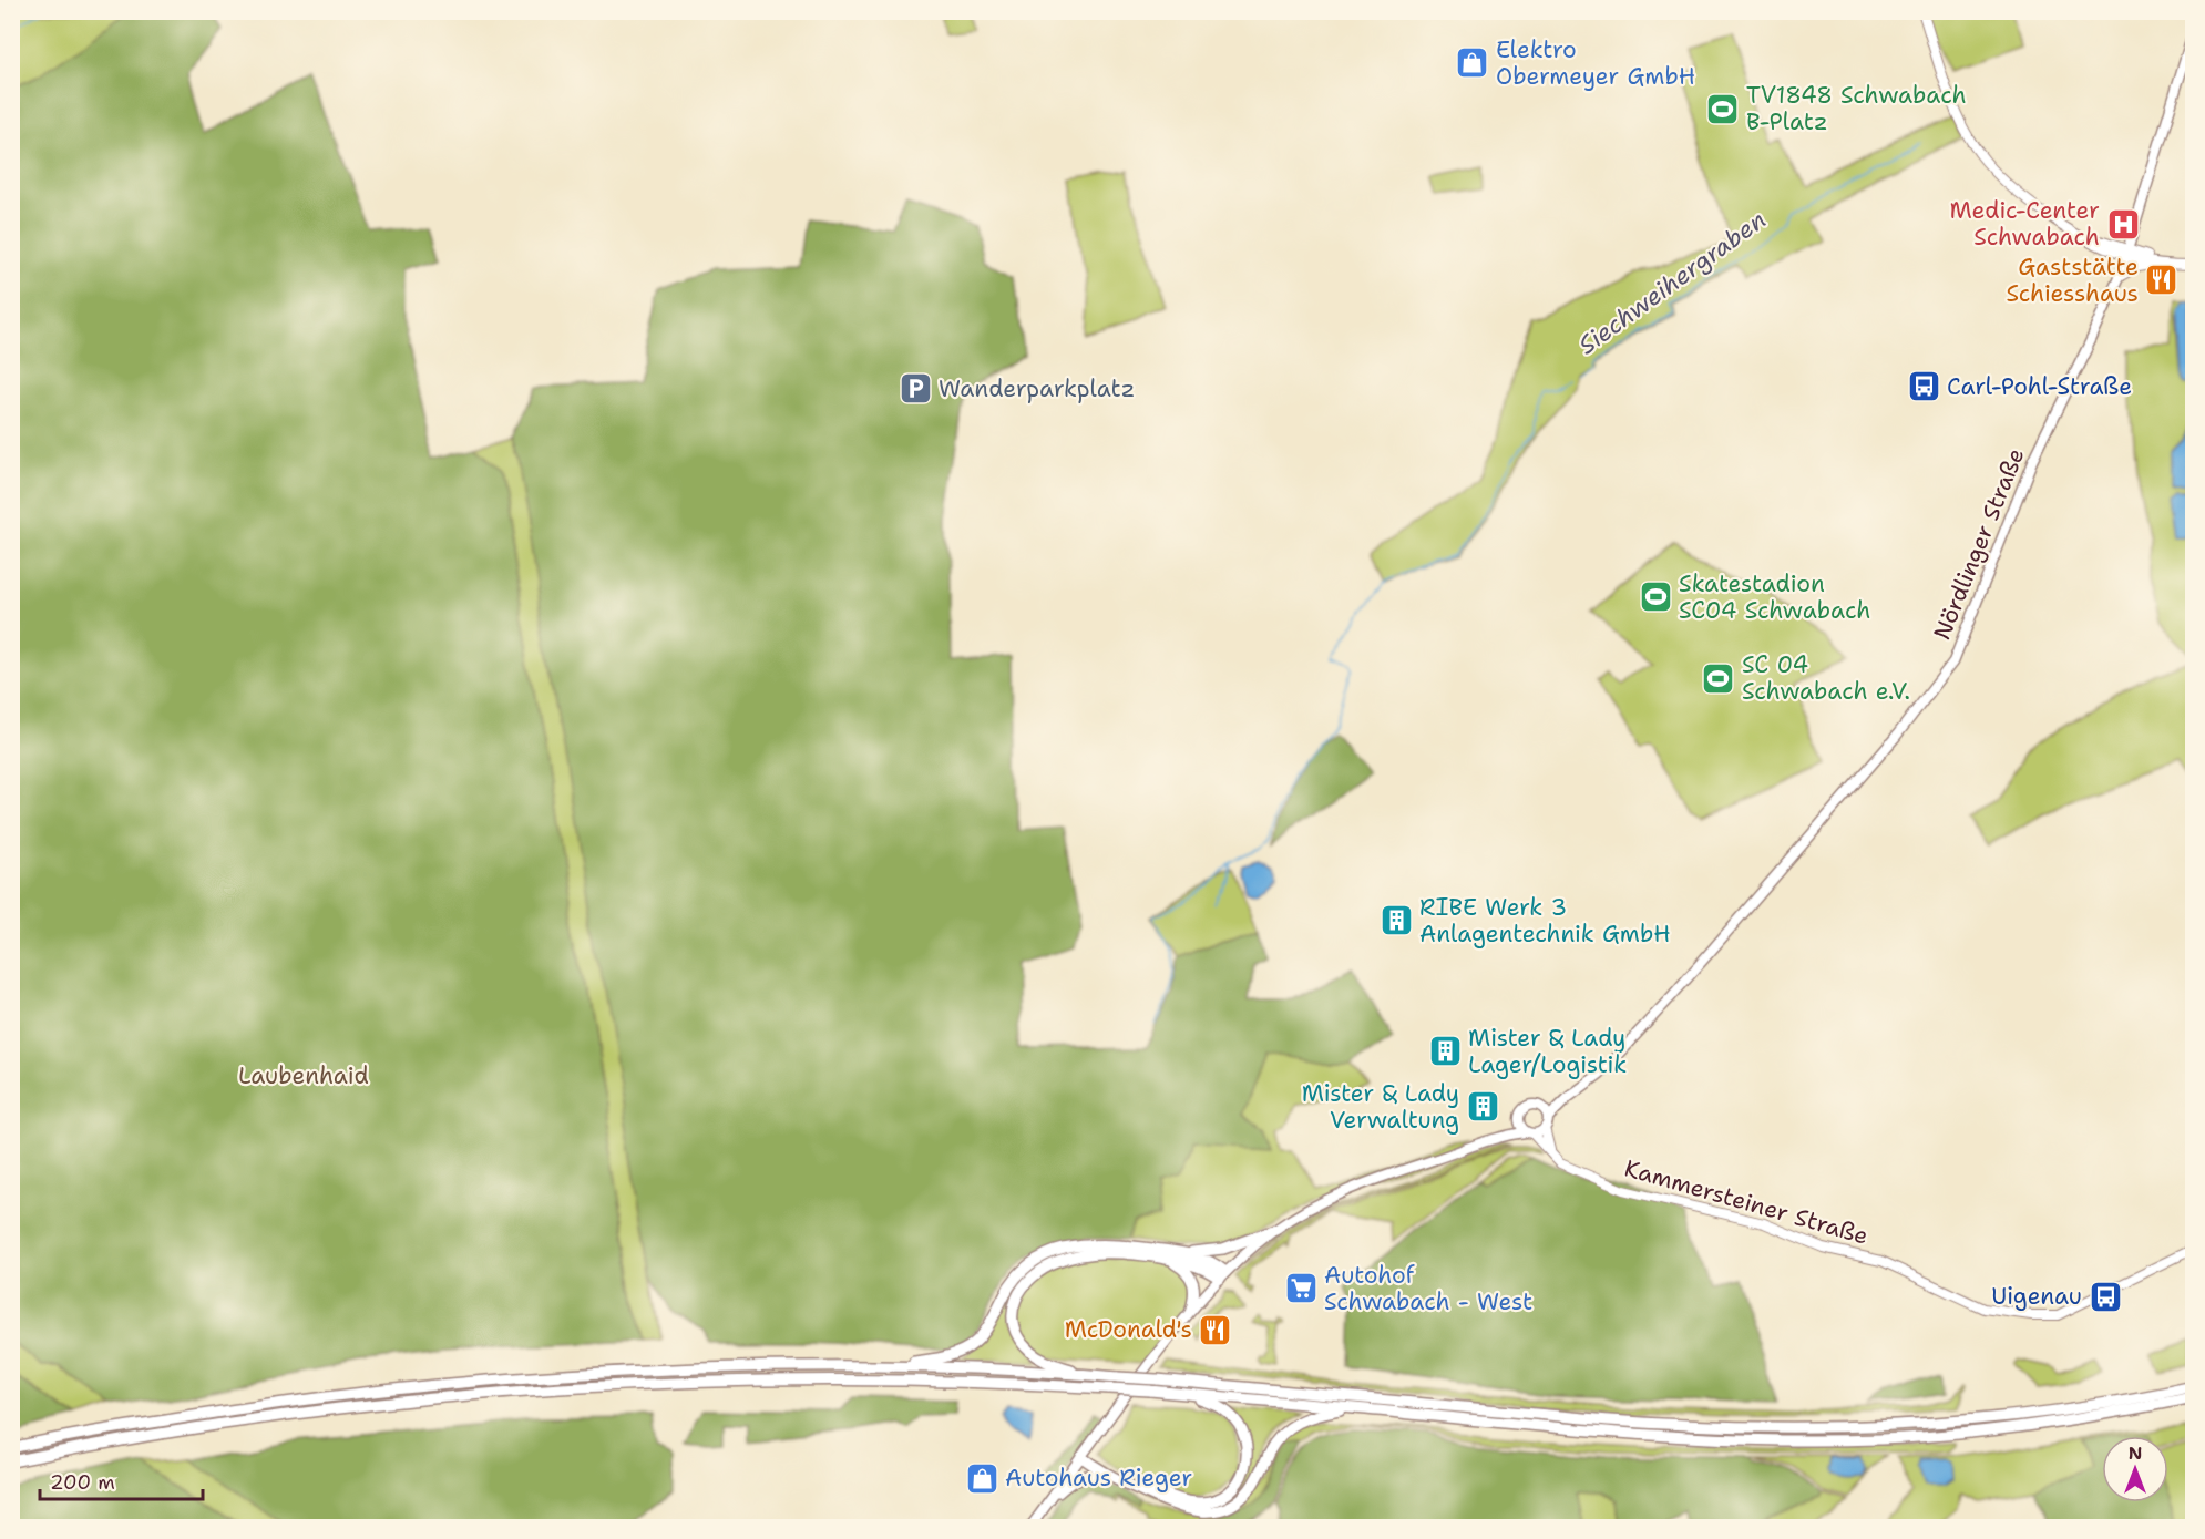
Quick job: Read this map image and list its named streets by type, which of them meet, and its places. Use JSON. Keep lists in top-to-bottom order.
{
  "streets": {
    "main road": ["Nördlinger Straße"],
    "street": ["Kammersteiner Straße"]
  },
  "water": ["Siechweihergraben"],
  "parks": ["Laubenhaid"],
  "places": {
    "shop": ["Elektro Obermeyer GmbH", "Autohaus Rieger"],
    "sports": ["TV1848 Schwabach B-Platz", "Skatestadion SC04 Schwabach", "SC 04 Schwabach e.V."],
    "hospital": ["Medic-Center Schwabach"],
    "restaurant": ["Gaststätte Schiesshaus", "McDonald's"],
    "bus stop": ["Carl-Pohl-Straße", "Uigenau"],
    "parking": ["Wanderparkplatz"],
    "building": ["RIBE Werk 3 Anlagentechnik GmbH", "Mister & Lady Lager/Logistik", "Mister & Lady Verwaltung"],
    "supermarket": ["Autohof Schwabach - West"]
  },
  "scale_bar": "200 m",
  "north": "top"
}
